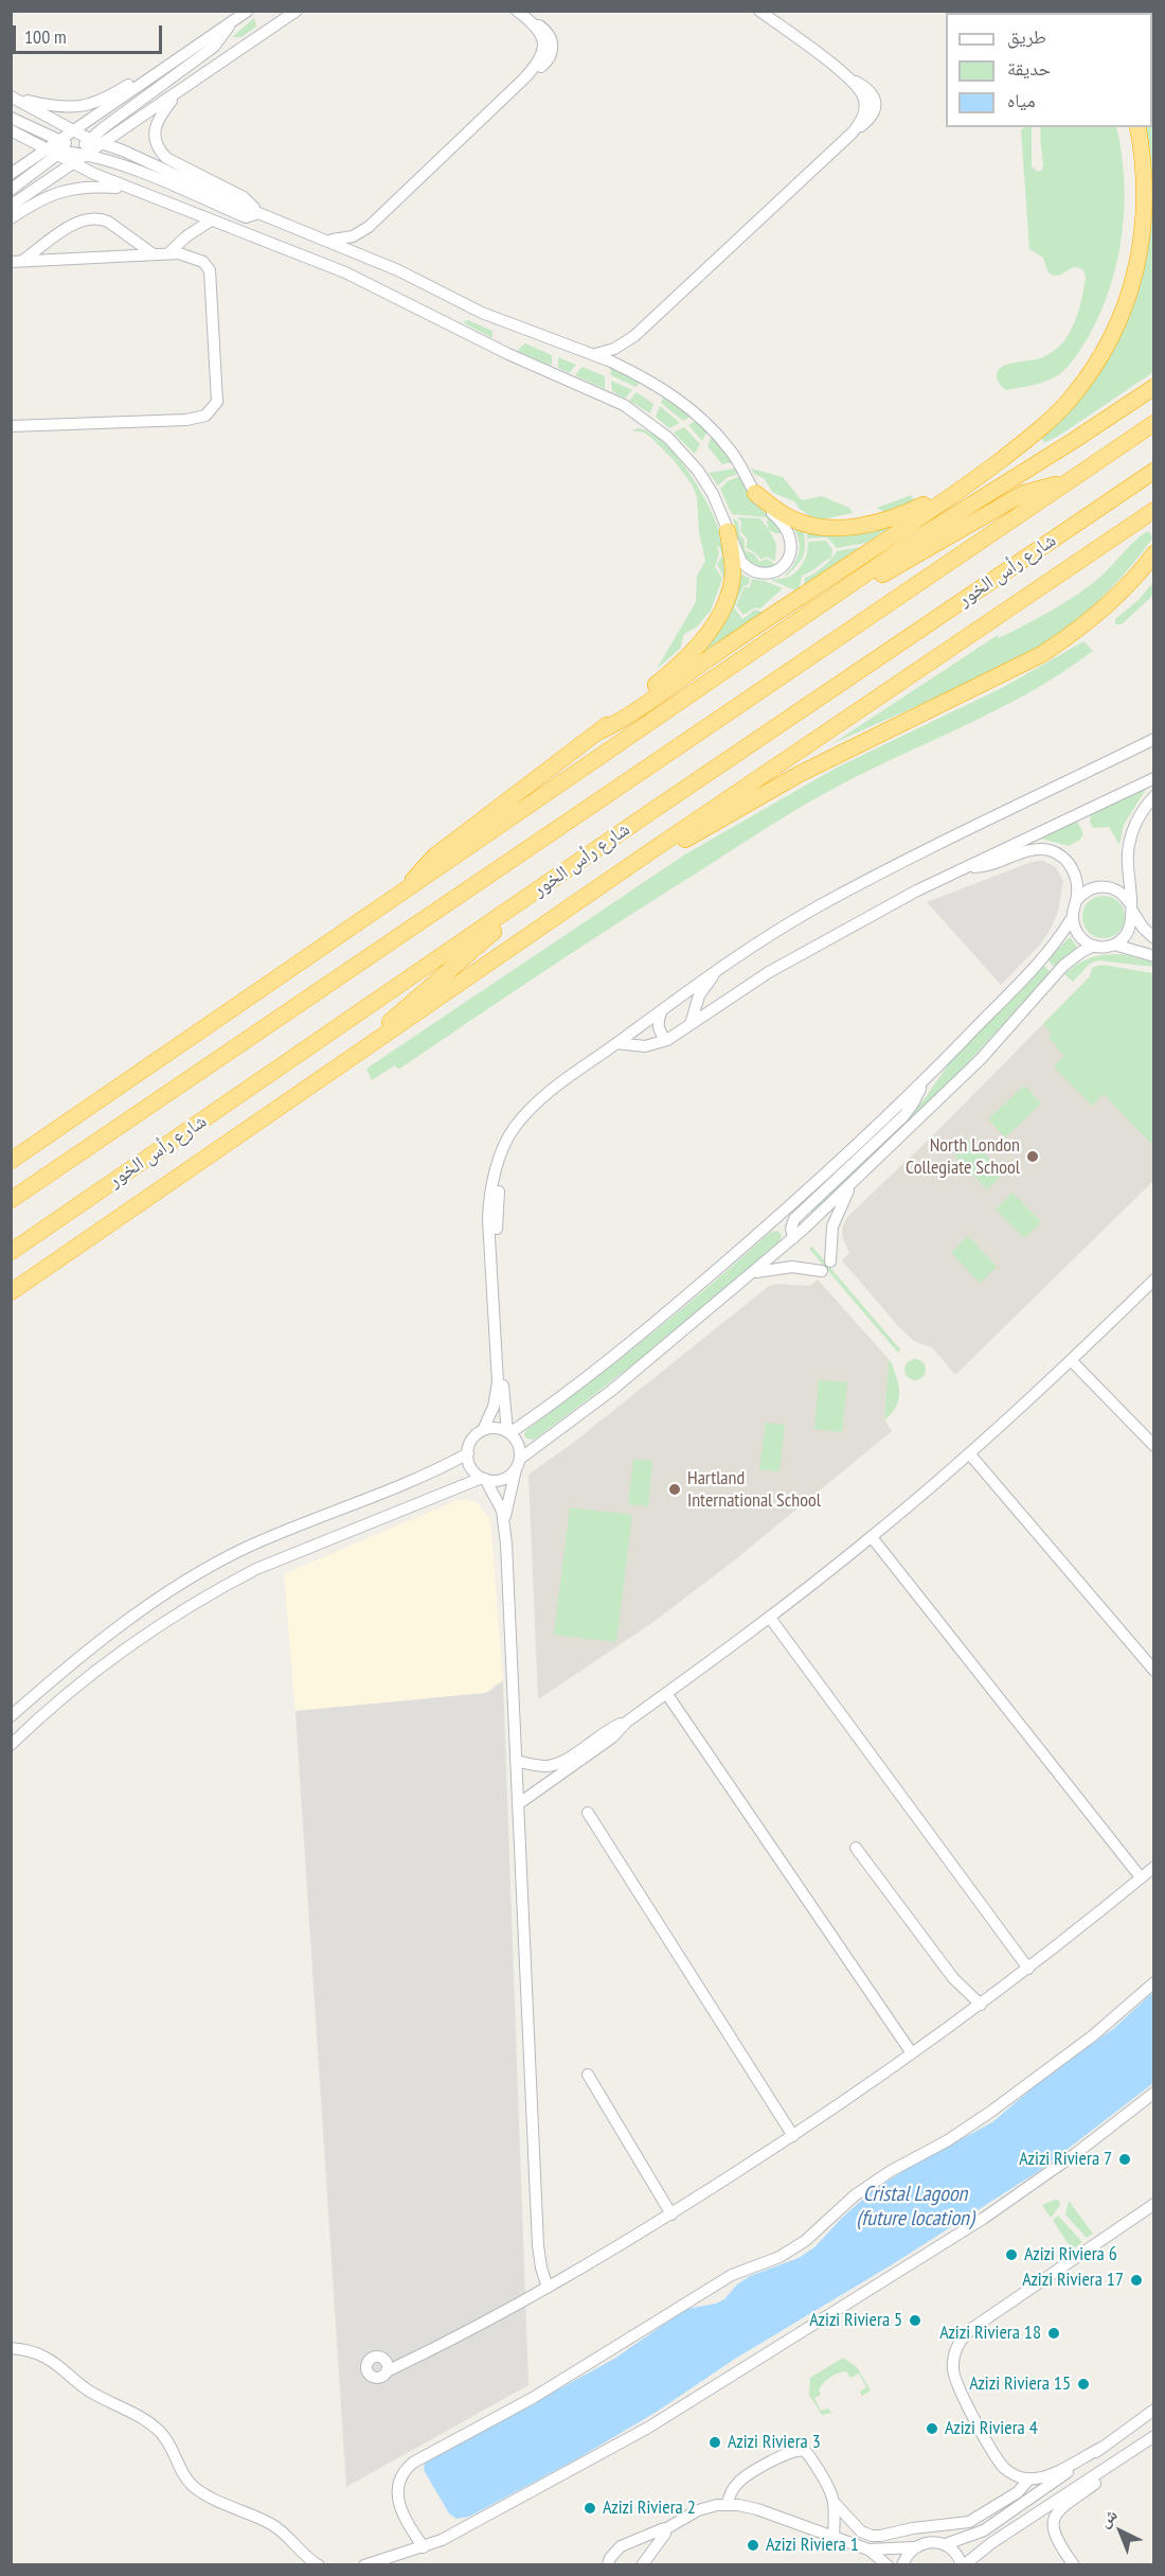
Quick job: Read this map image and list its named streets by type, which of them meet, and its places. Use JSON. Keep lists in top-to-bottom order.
{
  "streets": {
    "highway": ["شارع رأس الخور"]
  },
  "water": ["Cristal Lagoon (future location)"],
  "places": [
    "North London Collegiate School",
    "Hartland International School",
    "Azizi Riviera 7",
    "Azizi Riviera 6",
    "Azizi Riviera 17",
    "Azizi Riviera 5",
    "Azizi Riviera 18",
    "Azizi Riviera 15",
    "Azizi Riviera 4",
    "Azizi Riviera 3",
    "Azizi Riviera 2",
    "Azizi Riviera 1"
  ],
  "legend": ["طريق", "حديقة", "مياه"],
  "scale_bar": "100 m",
  "north": "top left"
}
